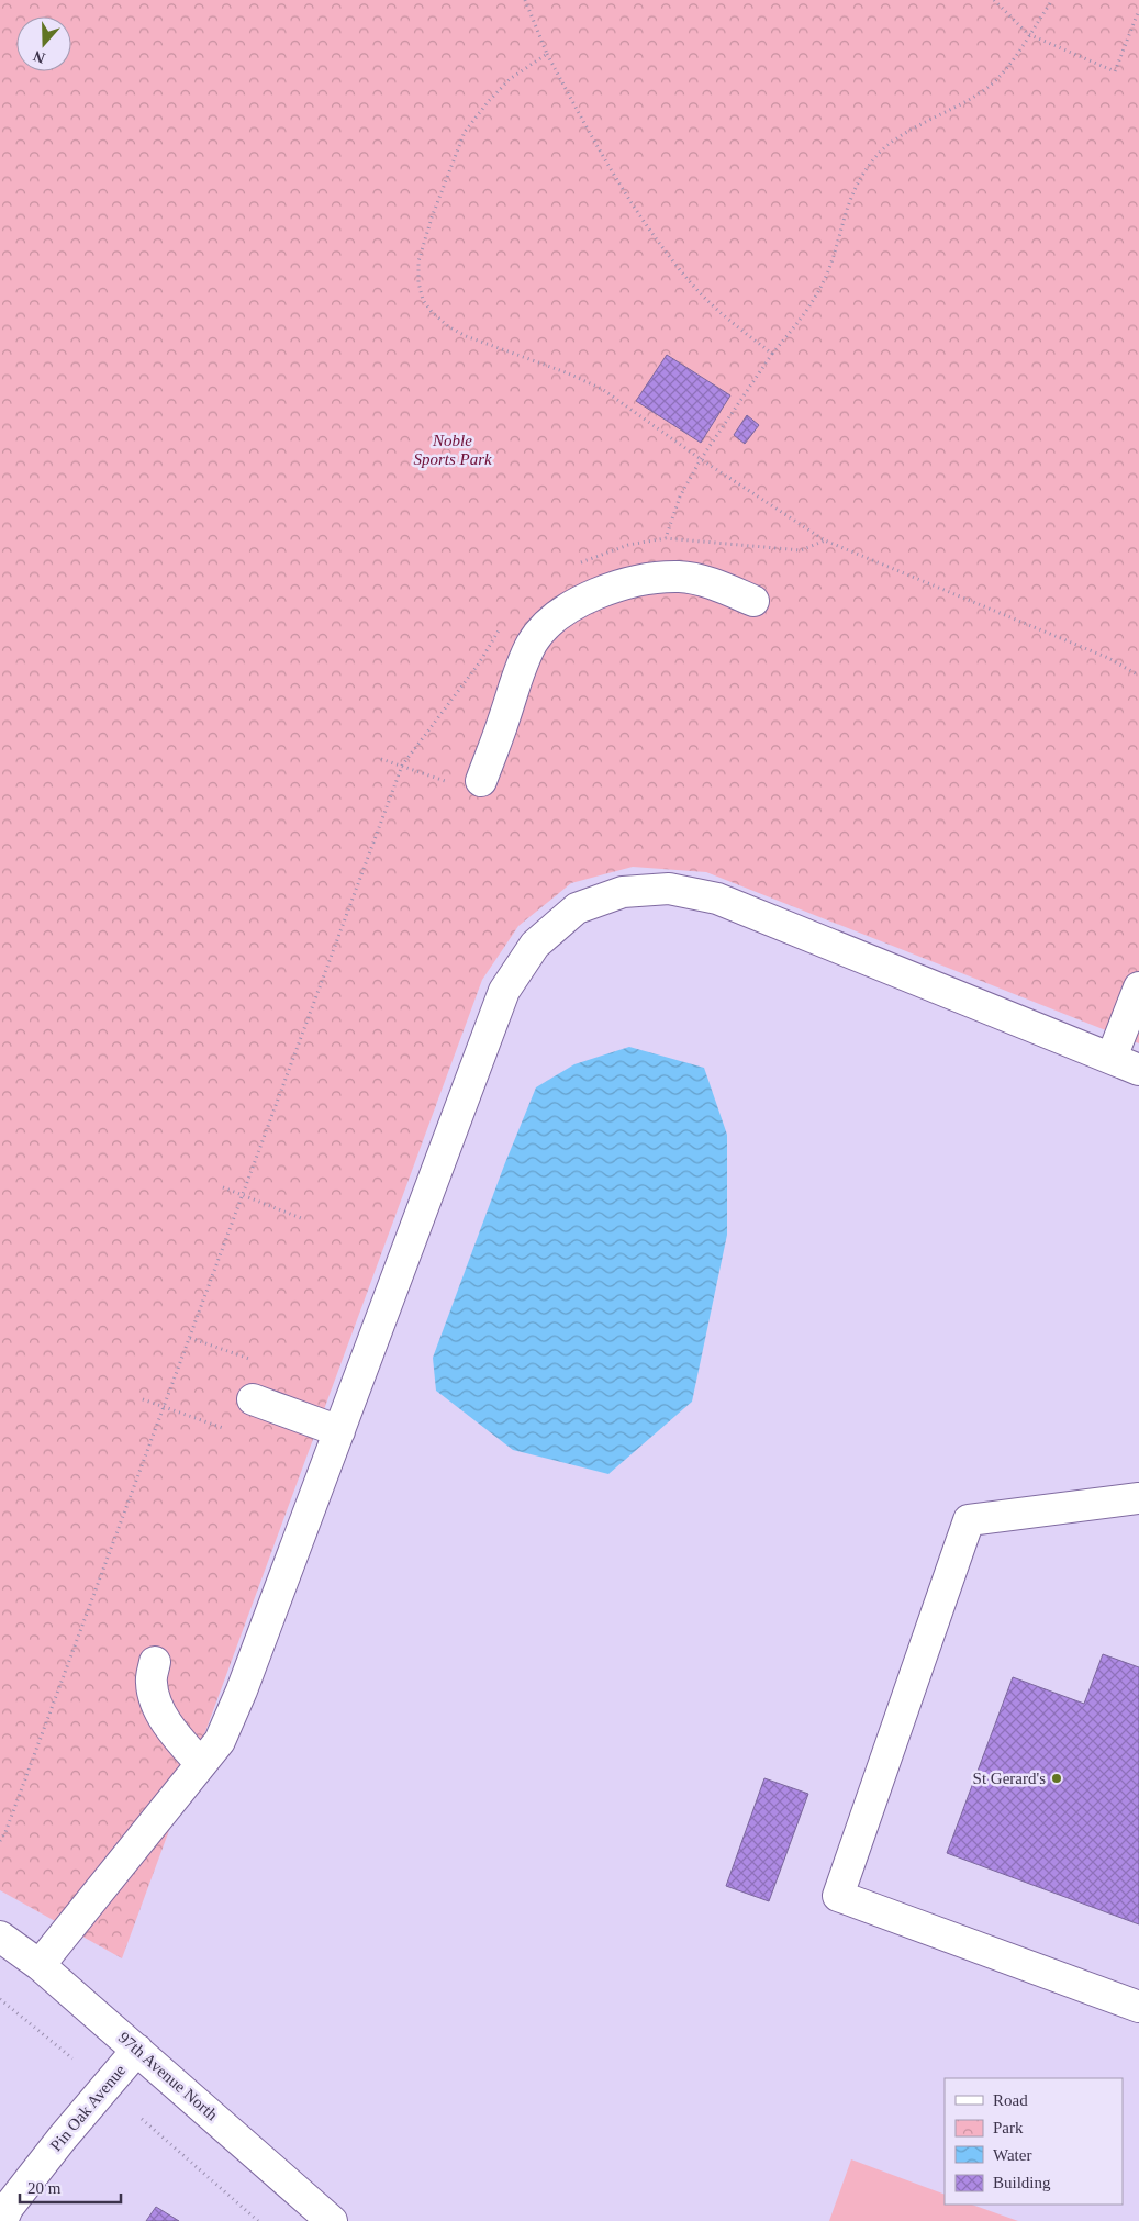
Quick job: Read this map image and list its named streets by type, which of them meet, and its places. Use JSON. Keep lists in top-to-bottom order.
{
  "streets": {
    "street": ["97th Avenue North", "Pin Oak Avenue"]
  },
  "crossings": [
    ["97th Avenue North", "Pin Oak Avenue"]
  ],
  "parks": ["Noble Sports Park"],
  "places": ["St Gerard's"],
  "legend": [
    "Road",
    "Park",
    "Water",
    "Building"
  ],
  "scale_bar": "20 m",
  "north": "bottom"
}
